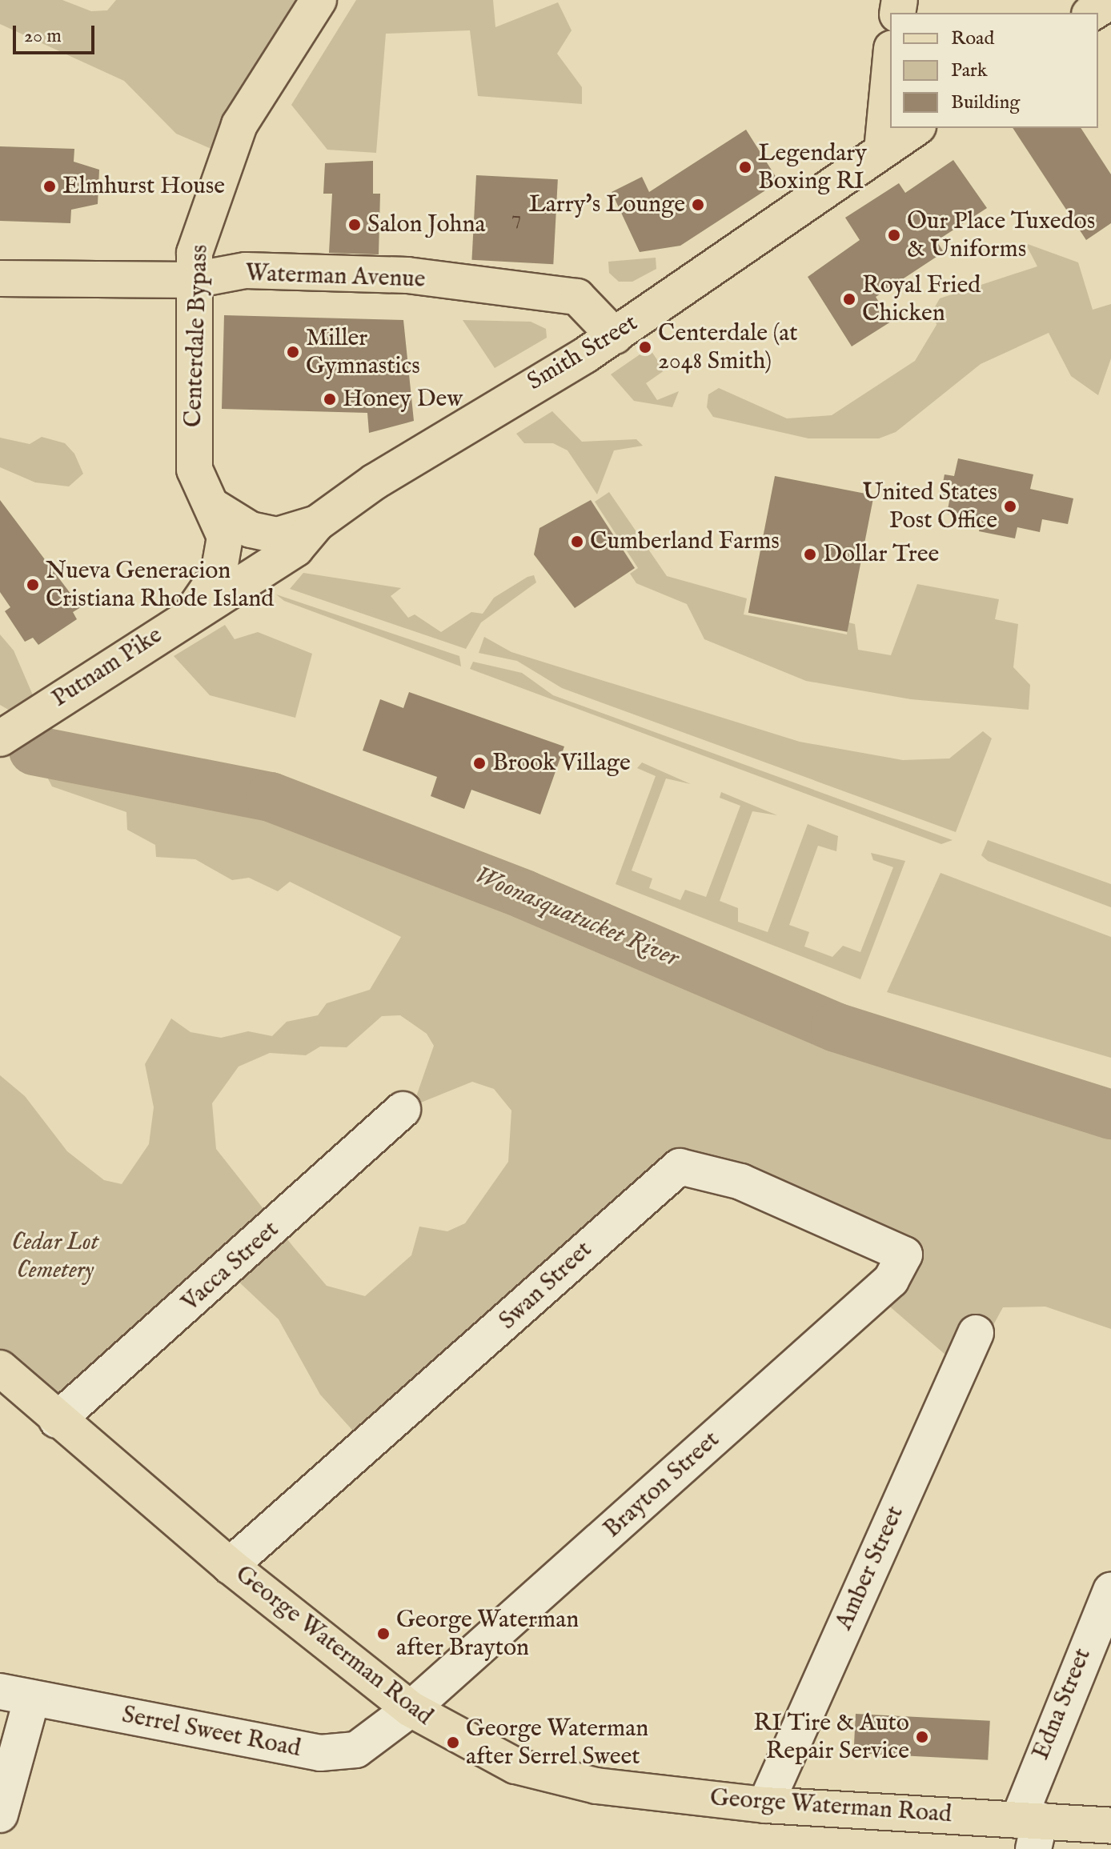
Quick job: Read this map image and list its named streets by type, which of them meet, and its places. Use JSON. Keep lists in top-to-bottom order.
{
  "streets": {
    "main road": [
      "Waterman Avenue",
      "Centerdale Bypass",
      "Smith Street",
      "Putnam Pike",
      "George Waterman Road"
    ],
    "street": [
      "Vacca Street",
      "Swan Street",
      "Brayton Street",
      "Amber Street",
      "Edna Street",
      "Serrel Sweet Road"
    ]
  },
  "crossings": [
    ["Waterman Avenue", "Centerdale Bypass"],
    ["Waterman Avenue", "Smith Street"],
    ["Centerdale Bypass", "Smith Street"],
    ["Centerdale Bypass", "Putnam Pike"],
    ["Smith Street", "Putnam Pike"],
    ["Vacca Street", "George Waterman Road"],
    ["Swan Street", "Brayton Street"],
    ["Swan Street", "George Waterman Road"],
    ["Brayton Street", "George Waterman Road"],
    ["Brayton Street", "Serrel Sweet Road"],
    ["Amber Street", "George Waterman Road"],
    ["George Waterman Road", "Edna Street"],
    ["George Waterman Road", "Serrel Sweet Road"]
  ],
  "water": ["Woonasquatucket River"],
  "parks": ["Cedar Lot Cemetery"],
  "places": [
    "Legendary Boxing RI",
    "Elmhurst House",
    "Larry's Lounge",
    "Salon Johna",
    "Our Place Tuxedos & Uniforms",
    "Royal Fried Chicken",
    "Centerdale (at 2048 Smith)",
    "Miller Gymnastics",
    "Honey Dew",
    "United States Post Office",
    "Cumberland Farms",
    "Dollar Tree",
    "Nueva Generacion Cristiana Rhode Island",
    "Brook Village",
    "George Waterman after Brayton",
    "RI Tire & Auto Repair Service",
    "George Waterman after Serrel Sweet"
  ],
  "house_numbers": ["7"],
  "legend": ["Road", "Park", "Building"],
  "scale_bar": "20 m"
}
